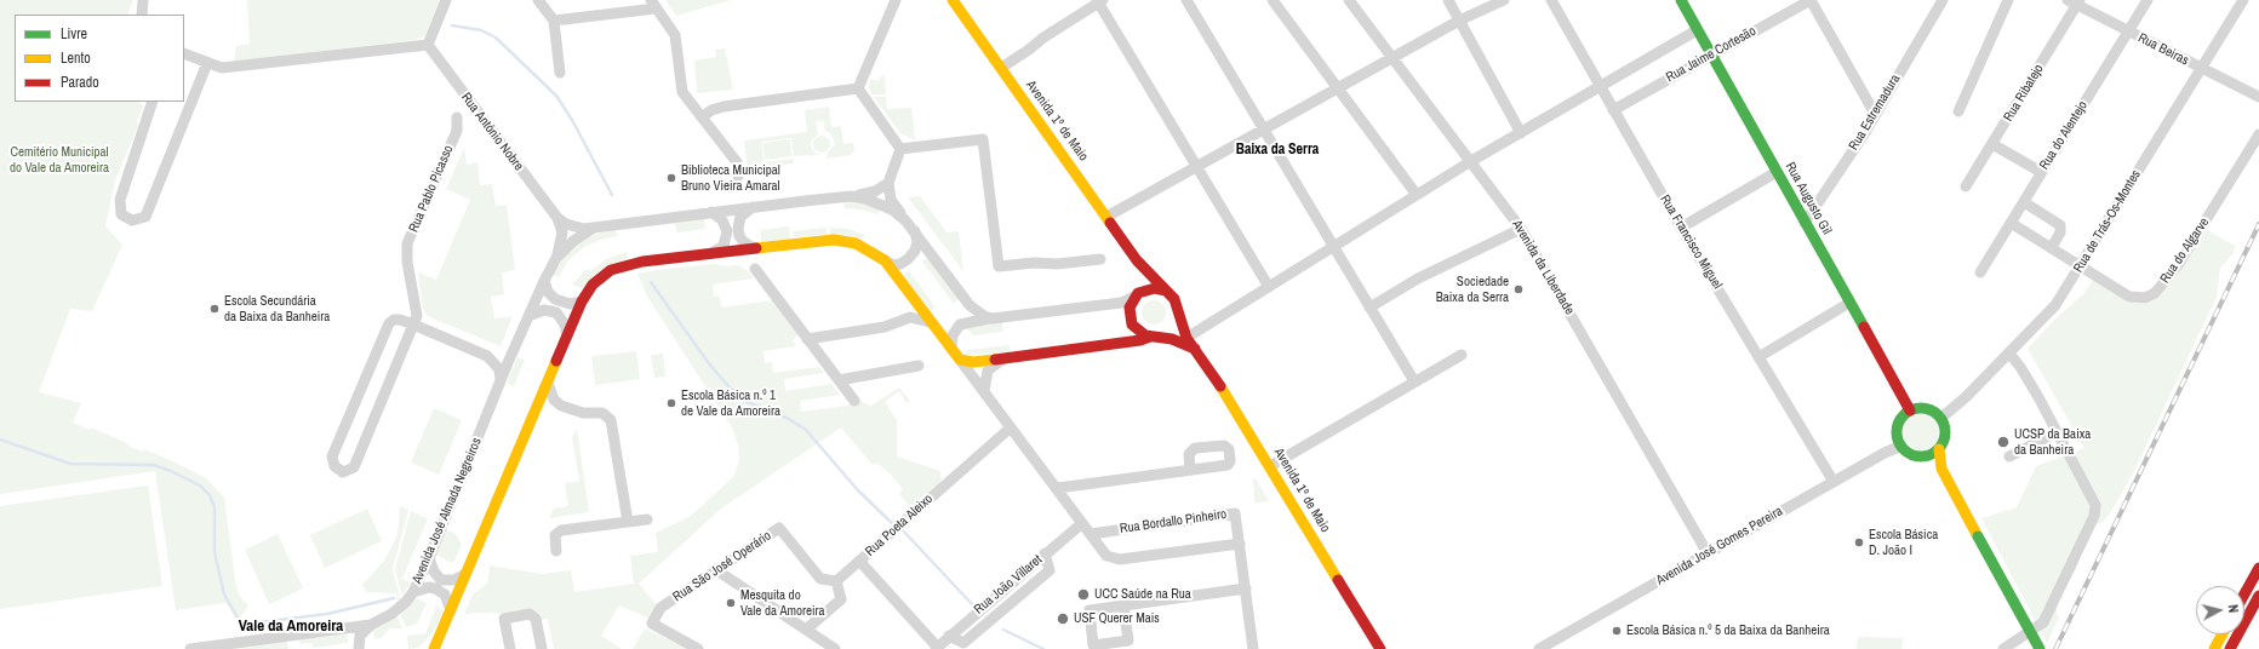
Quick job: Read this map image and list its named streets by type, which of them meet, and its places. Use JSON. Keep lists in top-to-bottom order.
{
  "streets": {
    "main road": ["Avenida 1º de Maio", "Rua Augusto Gil"],
    "street": [
      "Rua Beiras",
      "Rua Jaime Cortesão",
      "Rua Ribatejo",
      "Rua Estremadura",
      "Rua António Nobre",
      "Rua do Alentejo",
      "Rua Pablo Picasso",
      "Rua de Trás-Os-Montes",
      "Rua Francisco Miguel",
      "Rua do Algarve",
      "Avenida da Liberdade",
      "Avenida José Almada Negreiros",
      "Rua Bordallo Pinheiro",
      "Rua Poeta Aleixo",
      "Avenida José Gomes Pereira",
      "Rua São José Operário",
      "Rua João Villaret"
    ]
  },
  "crossings": [
    ["Rua Beiras", "Rua Ribatejo"],
    ["Rua Beiras", "Rua do Alentejo"],
    ["Rua Beiras", "Rua de Trás-Os-Montes"],
    ["Rua Jaime Cortesão", "Rua Augusto Gil"],
    ["Rua Jaime Cortesão", "Rua Francisco Miguel"],
    ["Rua Estremadura", "Rua Augusto Gil"],
    ["Rua do Alentejo", "Rua do Algarve"],
    ["Rua Augusto Gil", "Rua de Trás-Os-Montes"],
    ["Rua Augusto Gil", "Avenida José Gomes Pereira"],
    ["Rua de Trás-Os-Montes", "Rua do Algarve"],
    ["Rua de Trás-Os-Montes", "Avenida José Gomes Pereira"],
    ["Rua Francisco Miguel", "Avenida José Gomes Pereira"],
    ["Avenida da Liberdade", "Avenida José Gomes Pereira"],
    ["Rua Poeta Aleixo", "Rua São José Operário"]
  ],
  "districts": ["Baixa da Serra", "Vale da Amoreira"],
  "parks": ["Cemitério Municipal do Vale da Amoreira"],
  "places": [
    "Biblioteca Municipal Bruno Vieira Amaral",
    "Sociedade Baixa da Serra",
    "Escola Secundária da Baixa da Banheira",
    "Escola Básica n.º 1 de Vale da Amoreira",
    "UCSP da Baixa da Banheira",
    "Escola Básica D. João I",
    "UCC Saúde na Rua",
    "Mesquita do Vale da Amoreira",
    "USF Querer Mais",
    "Escola Básica n.º 5 da Baixa da Banheira"
  ],
  "legend": ["Livre", "Lento", "Parado"],
  "north": "right"
}
